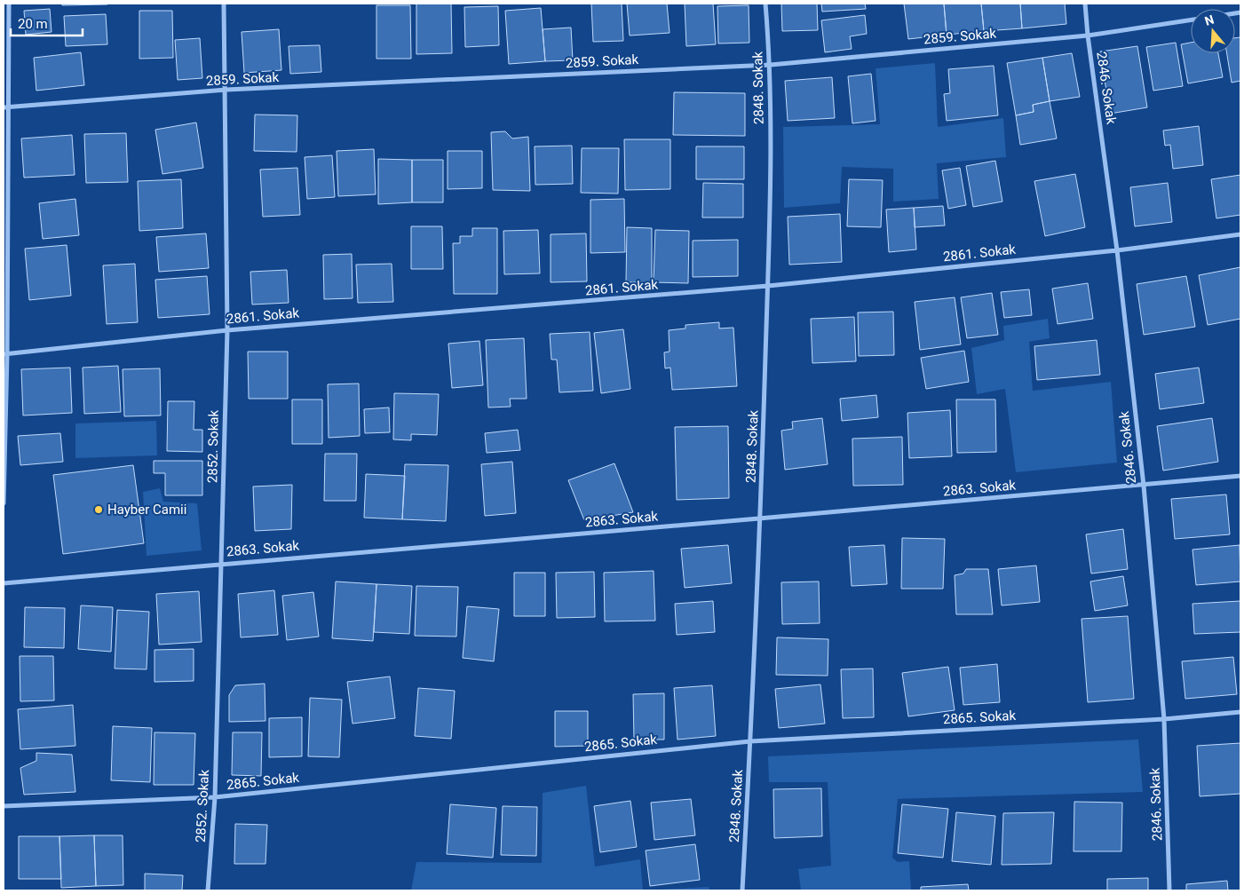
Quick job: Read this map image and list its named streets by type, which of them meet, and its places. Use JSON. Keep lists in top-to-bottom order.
{
  "streets": {
    "street": [
      "2859. Sokak",
      "2848. Sokak",
      "2846. Sokak",
      "2861. Sokak",
      "2852. Sokak",
      "2863. Sokak",
      "2865. Sokak"
    ]
  },
  "crossings": [
    ["2859. Sokak", "2848. Sokak"],
    ["2859. Sokak", "2846. Sokak"],
    ["2859. Sokak", "2852. Sokak"],
    ["2848. Sokak", "2861. Sokak"],
    ["2848. Sokak", "2863. Sokak"],
    ["2848. Sokak", "2865. Sokak"],
    ["2846. Sokak", "2861. Sokak"],
    ["2846. Sokak", "2863. Sokak"],
    ["2846. Sokak", "2865. Sokak"],
    ["2861. Sokak", "2852. Sokak"],
    ["2852. Sokak", "2863. Sokak"],
    ["2852. Sokak", "2865. Sokak"]
  ],
  "places": ["Hayber Camii"],
  "scale_bar": "20 m",
  "north": "top"
}
